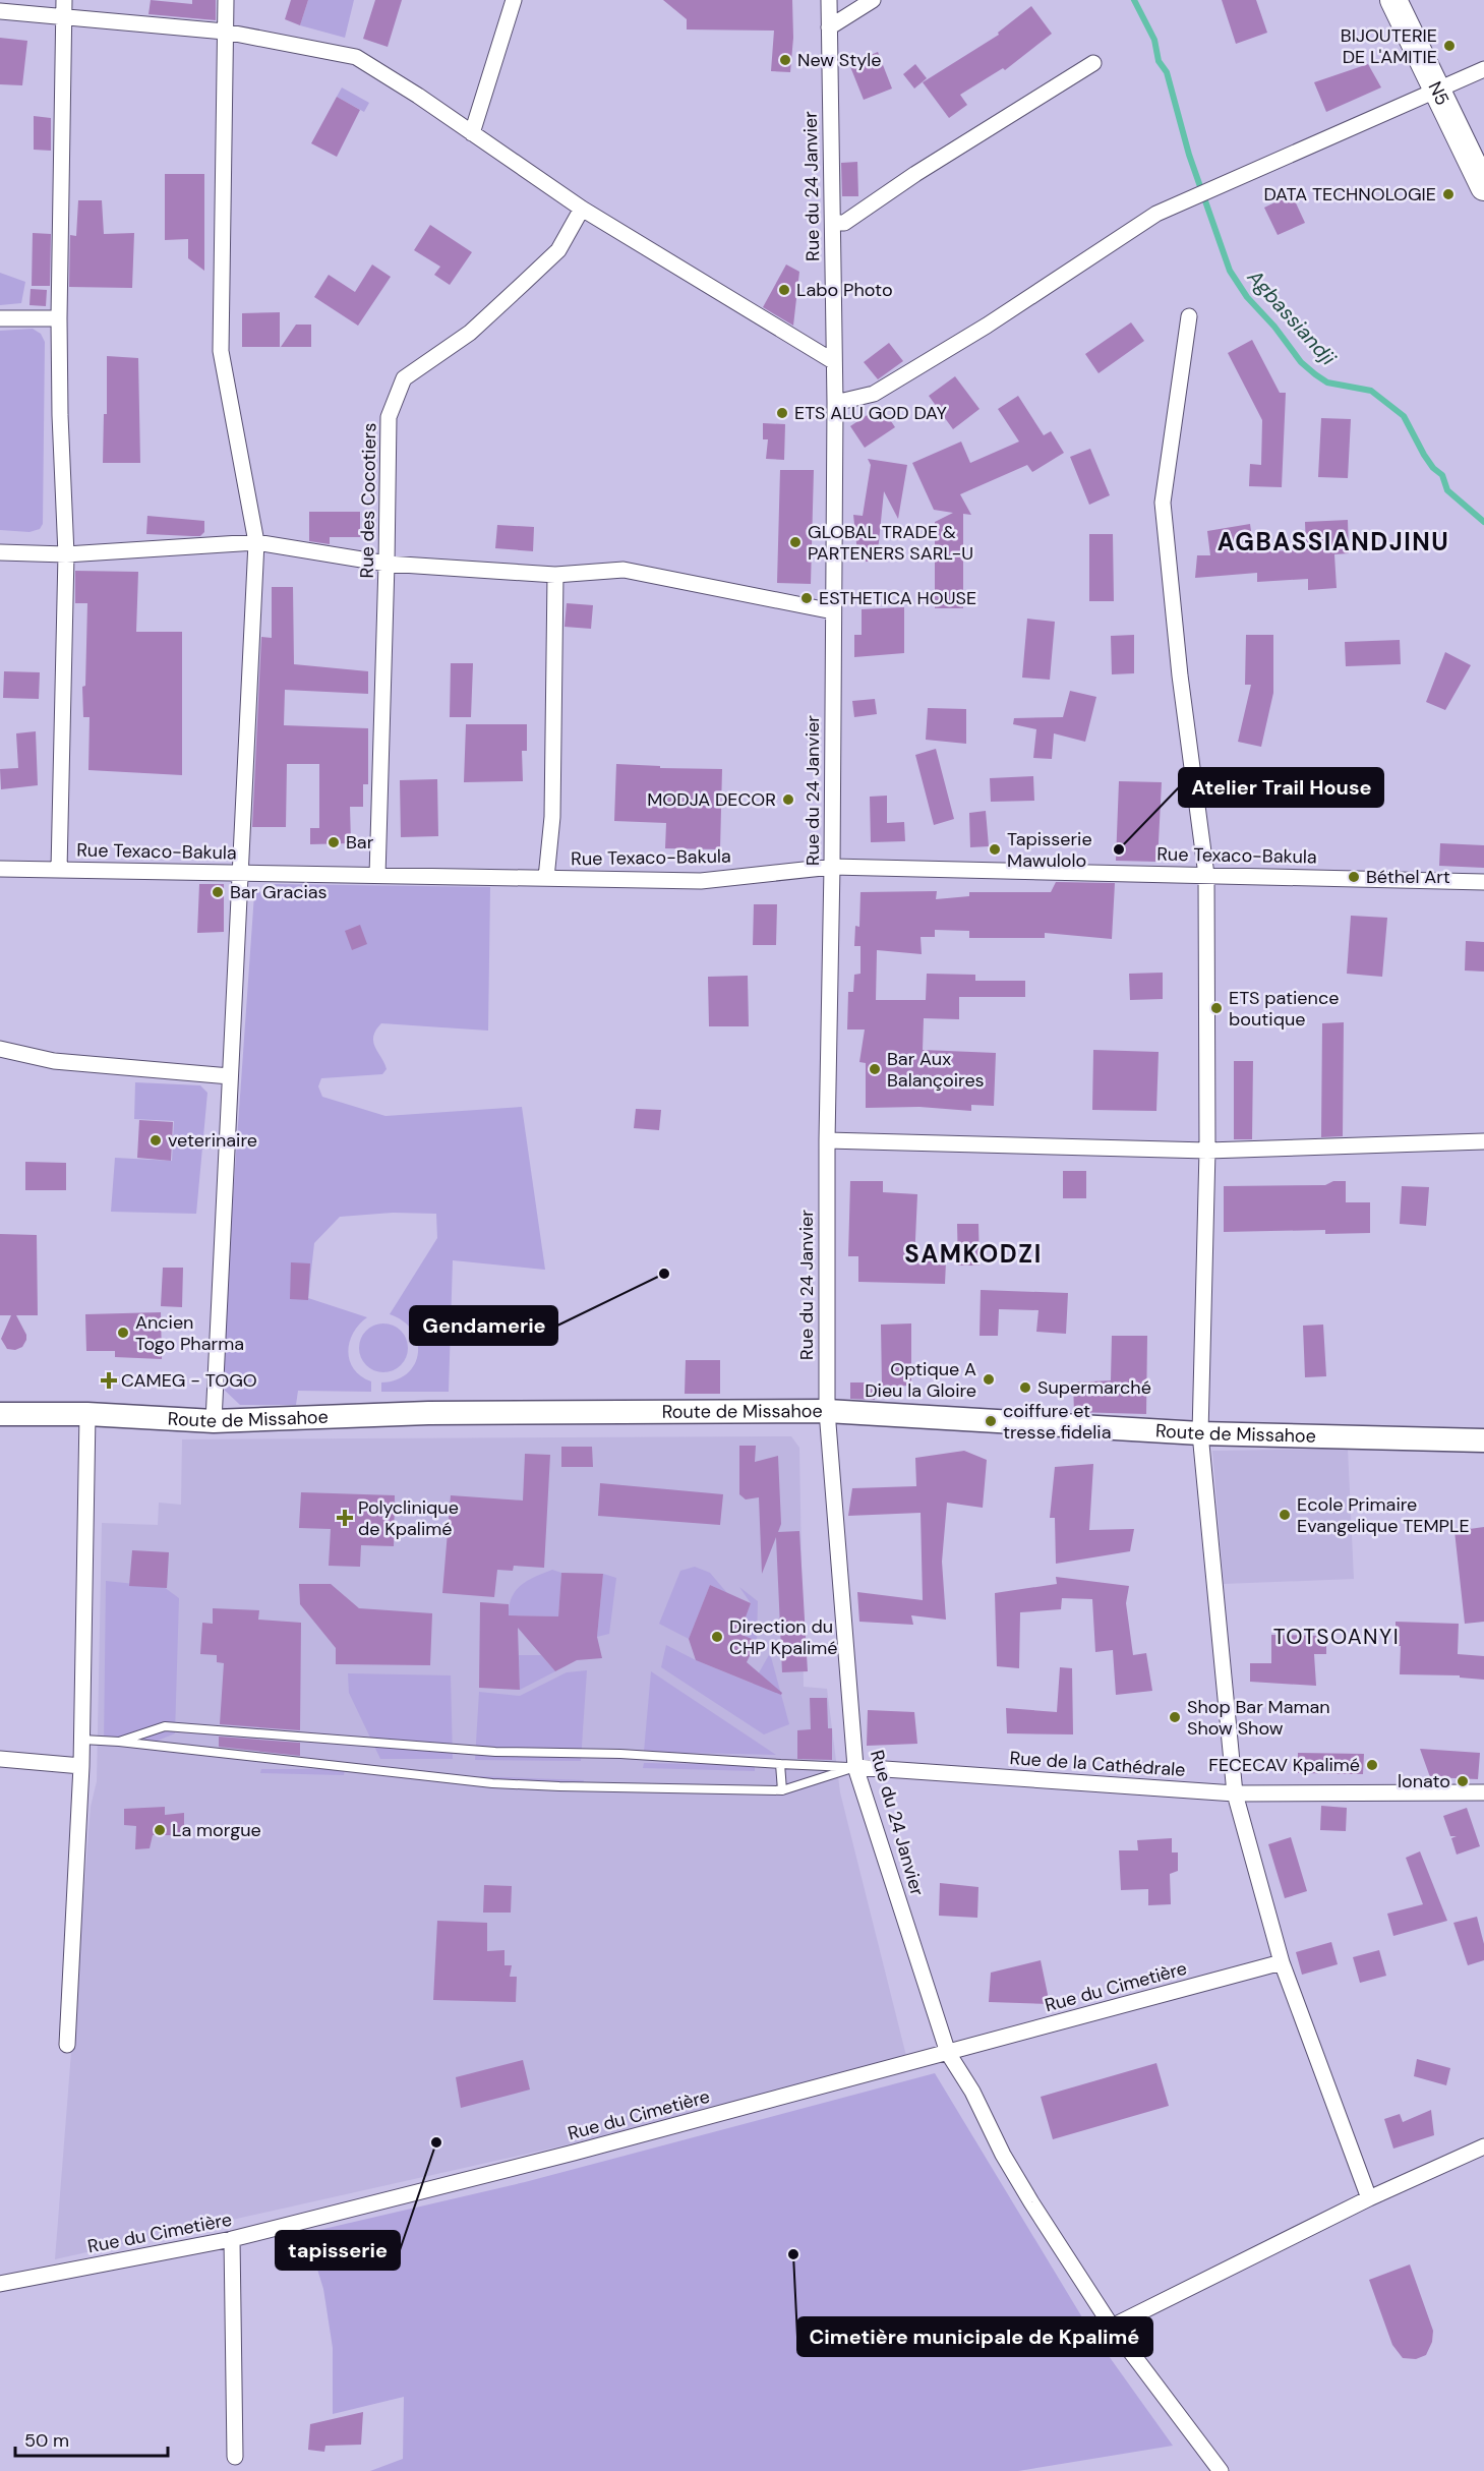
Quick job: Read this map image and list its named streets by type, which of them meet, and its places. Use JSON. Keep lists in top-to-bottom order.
{
  "streets": {
    "main road": ["N5", "Route de Missahoe"],
    "street": [
      "Rue du 24 Janvier",
      "Rue des Cocotiers",
      "Rue Texaco-Bakula",
      "Rue de la Cathédrale",
      "Rue du Cimetière"
    ]
  },
  "crossings": [
    ["Rue du 24 Janvier", "Rue Texaco-Bakula"],
    ["Rue du 24 Janvier", "Route de Missahoe"],
    ["Rue du 24 Janvier", "Rue de la Cathédrale"],
    ["Rue du 24 Janvier", "Rue du Cimetière"],
    ["Rue des Cocotiers", "Rue Texaco-Bakula"]
  ],
  "districts": ["AGBASSIANDJINU", "SAMKODZI", "TOTSOANYI"],
  "water": ["Agbassiandji"],
  "places": {
    "other": [
      "BIJOUTERIE DE L'AMITIE",
      "New Style",
      "DATA TECHNOLOGIE",
      "Labo Photo",
      "ETS ALU GOD DAY",
      "GLOBAL TRADE & PARTENERS SARL-U",
      "ESTHETICA HOUSE",
      "MODJA DECOR",
      "Bar",
      "Tapisserie Mawulolo",
      "Atelier Trail House",
      "Béthel Art",
      "Bar Gracias",
      "ETS patience boutique",
      "Bar Aux Balançoires",
      "veterinaire",
      "Gendamerie",
      "Ancien Togo Pharma",
      "Optique A Dieu la Gloire",
      "Supermarché",
      "coiffure et tresse fidelia",
      "Ecole Primaire Evangelique TEMPLE",
      "Direction du CHP Kpalimé",
      "Shop Bar Maman Show Show",
      "FECECAV Kpalimé",
      "lonato",
      "La morgue",
      "tapisserie",
      "Cimetière municipale de Kpalimé"
    ],
    "health": ["CAMEG - TOGO", "Polyclinique de Kpalimé"]
  },
  "scale_bar": "50 m"
}
